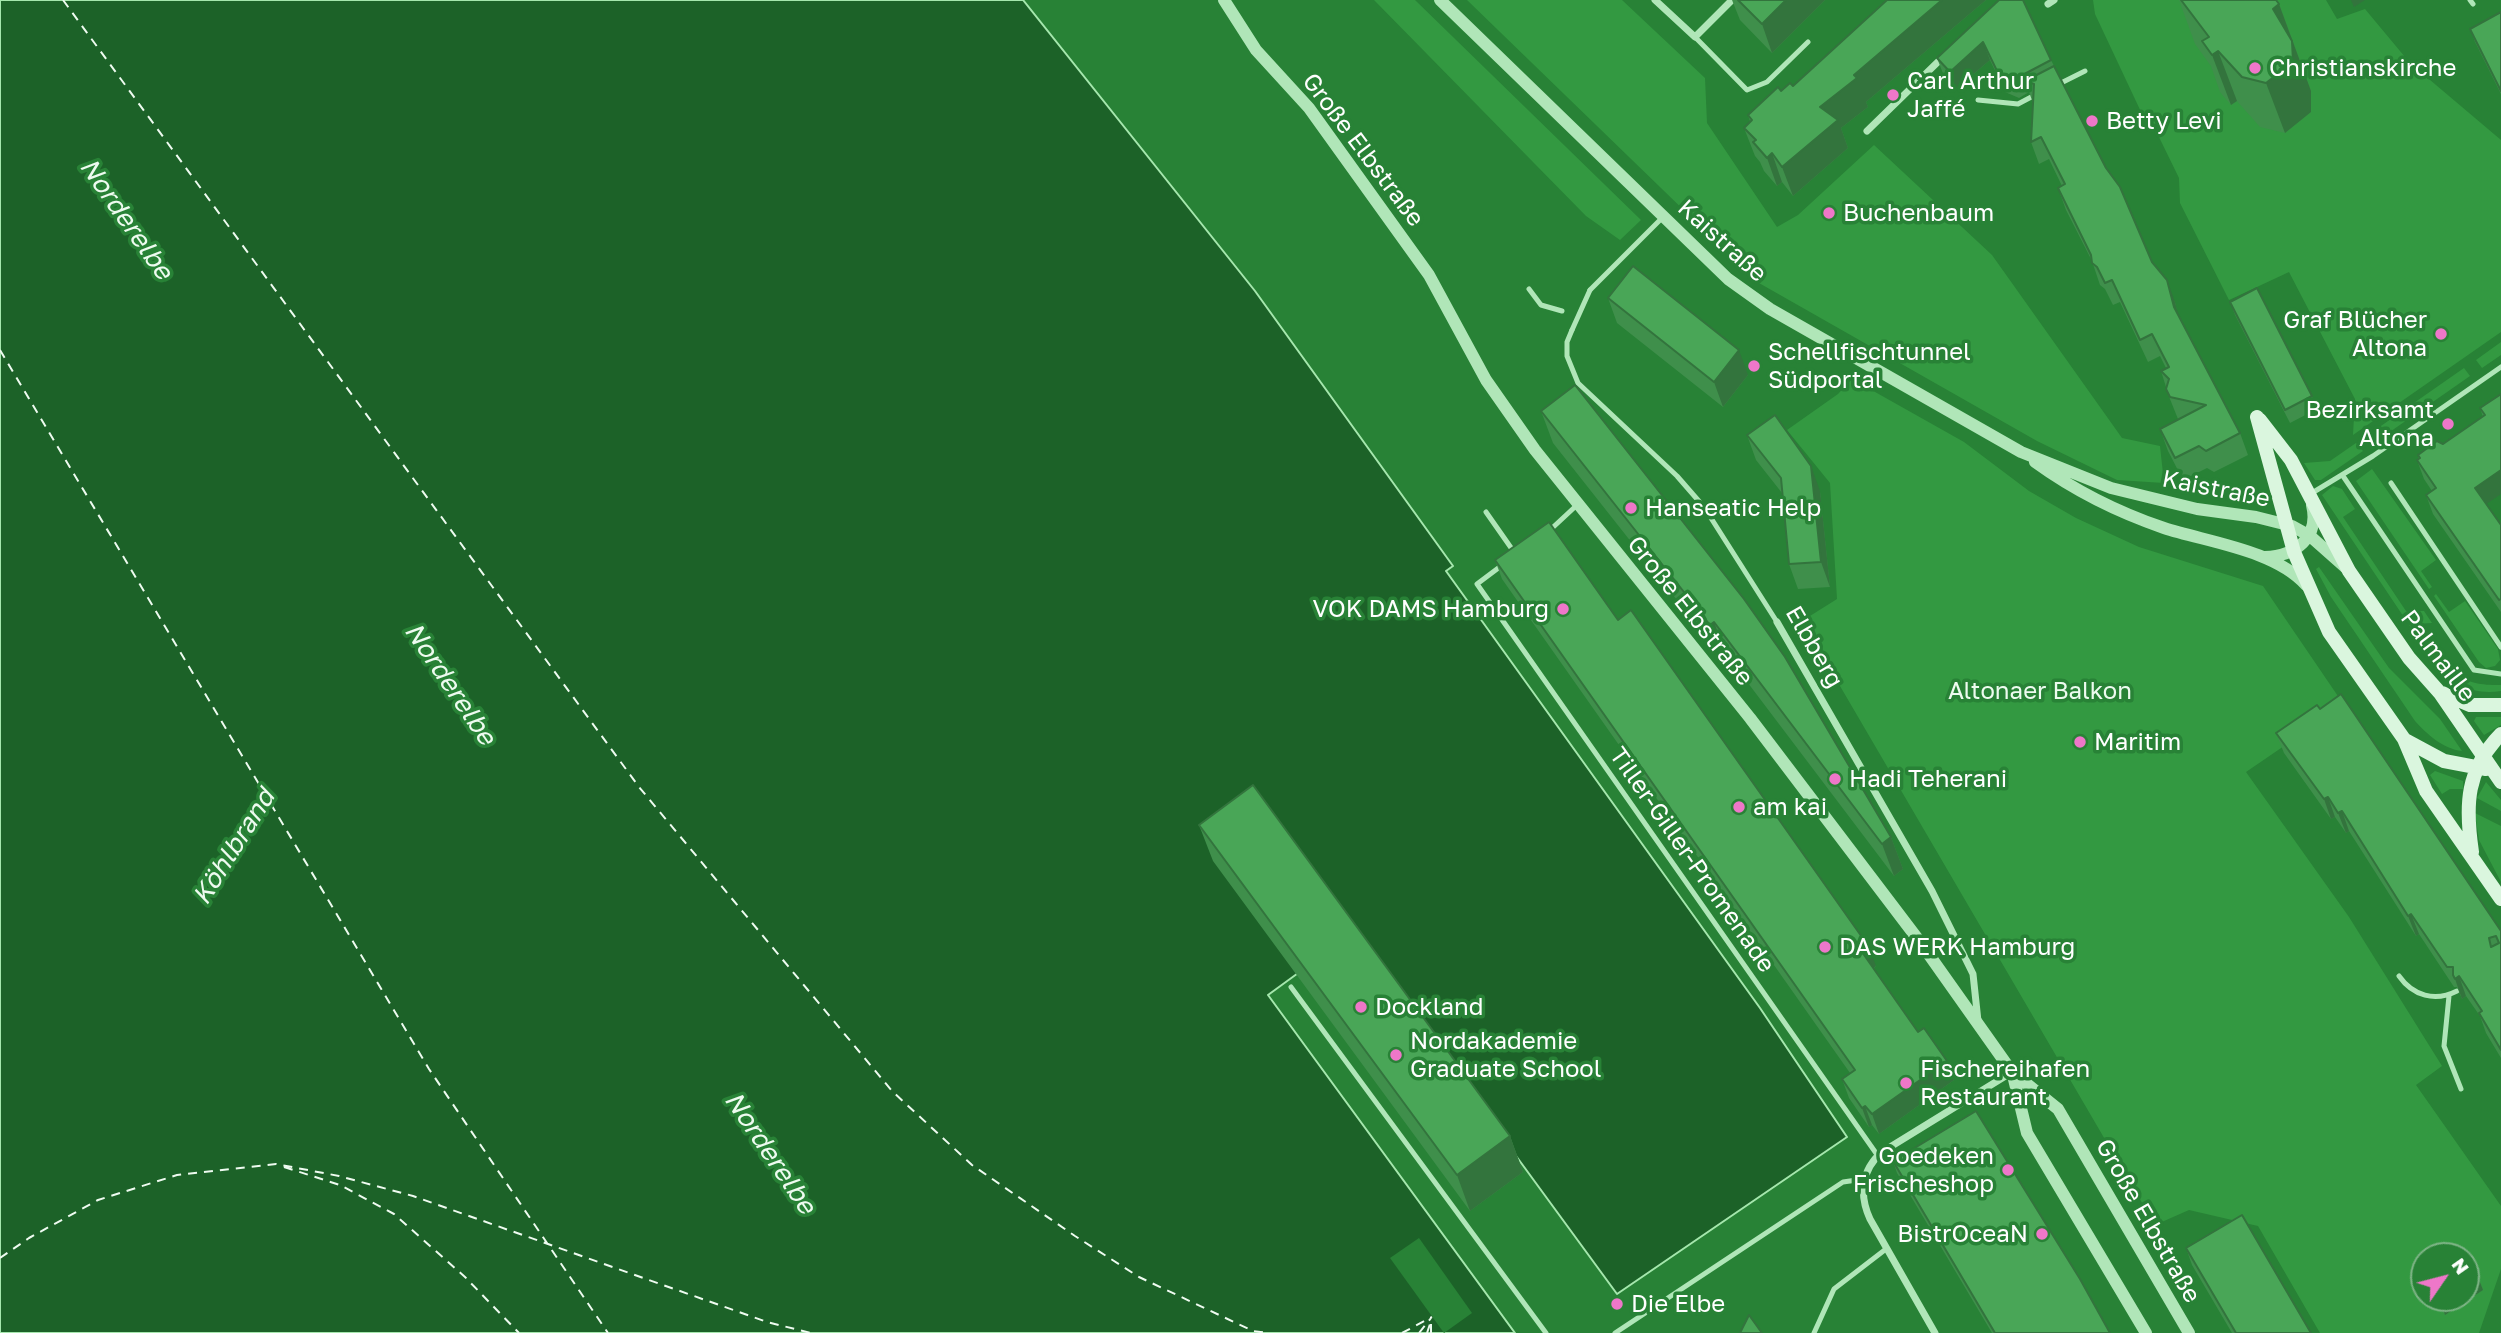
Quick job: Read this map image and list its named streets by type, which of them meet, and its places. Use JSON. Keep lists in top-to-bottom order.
{
  "streets": {
    "main road": ["Palmaille"],
    "street": ["Große Elbstraße", "Kaistraße", "Elbberg"],
    "lane": ["Tiller-Giller-Promenade"]
  },
  "crossings": [
    ["Große Elbstraße", "Elbberg"],
    ["Kaistraße", "Elbberg"],
    ["Kaistraße", "Palmaille"]
  ],
  "water": ["Norderelbe", "Köhlbrand"],
  "parks": ["Altonaer Balkon"],
  "places": [
    "Christianskirche",
    "Carl Arthur Jaffé",
    "Betty Levi",
    "Buchenbaum",
    "Graf Blücher Altona",
    "Schellfischtunnel Südportal",
    "Bezirksamt Altona",
    "Hanseatic Help",
    "VOK DAMS Hamburg",
    "Maritim",
    "Hadi Teherani",
    "am kai",
    "DAS WERK Hamburg",
    "Dockland",
    "Nordakademie Graduate School",
    "Fischereihafen Restaurant",
    "Goedeken Frischeshop",
    "BistrOceaN",
    "Die Elbe"
  ],
  "north": "top right"
}
